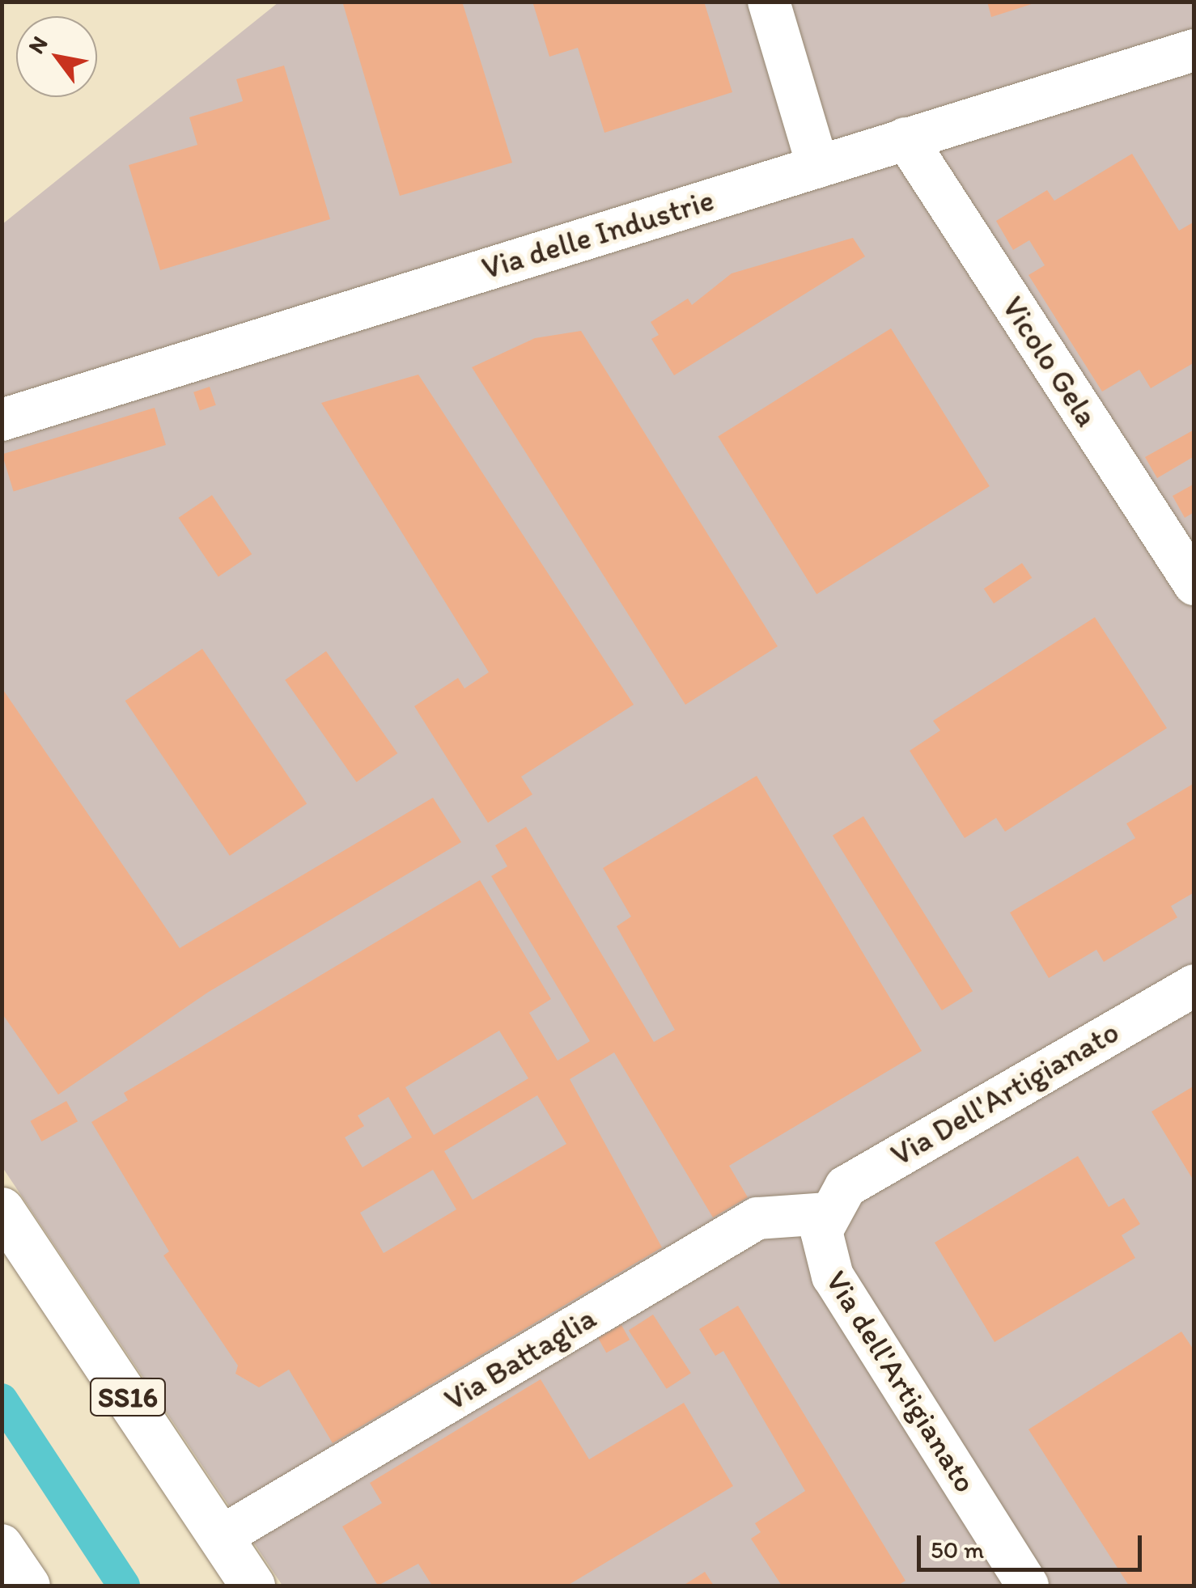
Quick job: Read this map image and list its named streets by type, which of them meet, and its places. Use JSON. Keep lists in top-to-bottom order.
{
  "streets": {
    "main road": ["SS16"],
    "street": [
      "Via delle Industrie",
      "Vicolo Gela",
      "Via Dell'Artigianato",
      "Via Battaglia",
      "Via dell'Artigianato"
    ]
  },
  "crossings": [
    ["Via delle Industrie", "Vicolo Gela"],
    ["Via Dell'Artigianato", "Via Battaglia"],
    ["Via Dell'Artigianato", "Via dell'Artigianato"],
    ["Via Battaglia", "Via dell'Artigianato"],
    ["Via Battaglia", "SS16"]
  ],
  "scale_bar": "50 m",
  "north": "top left"
}
